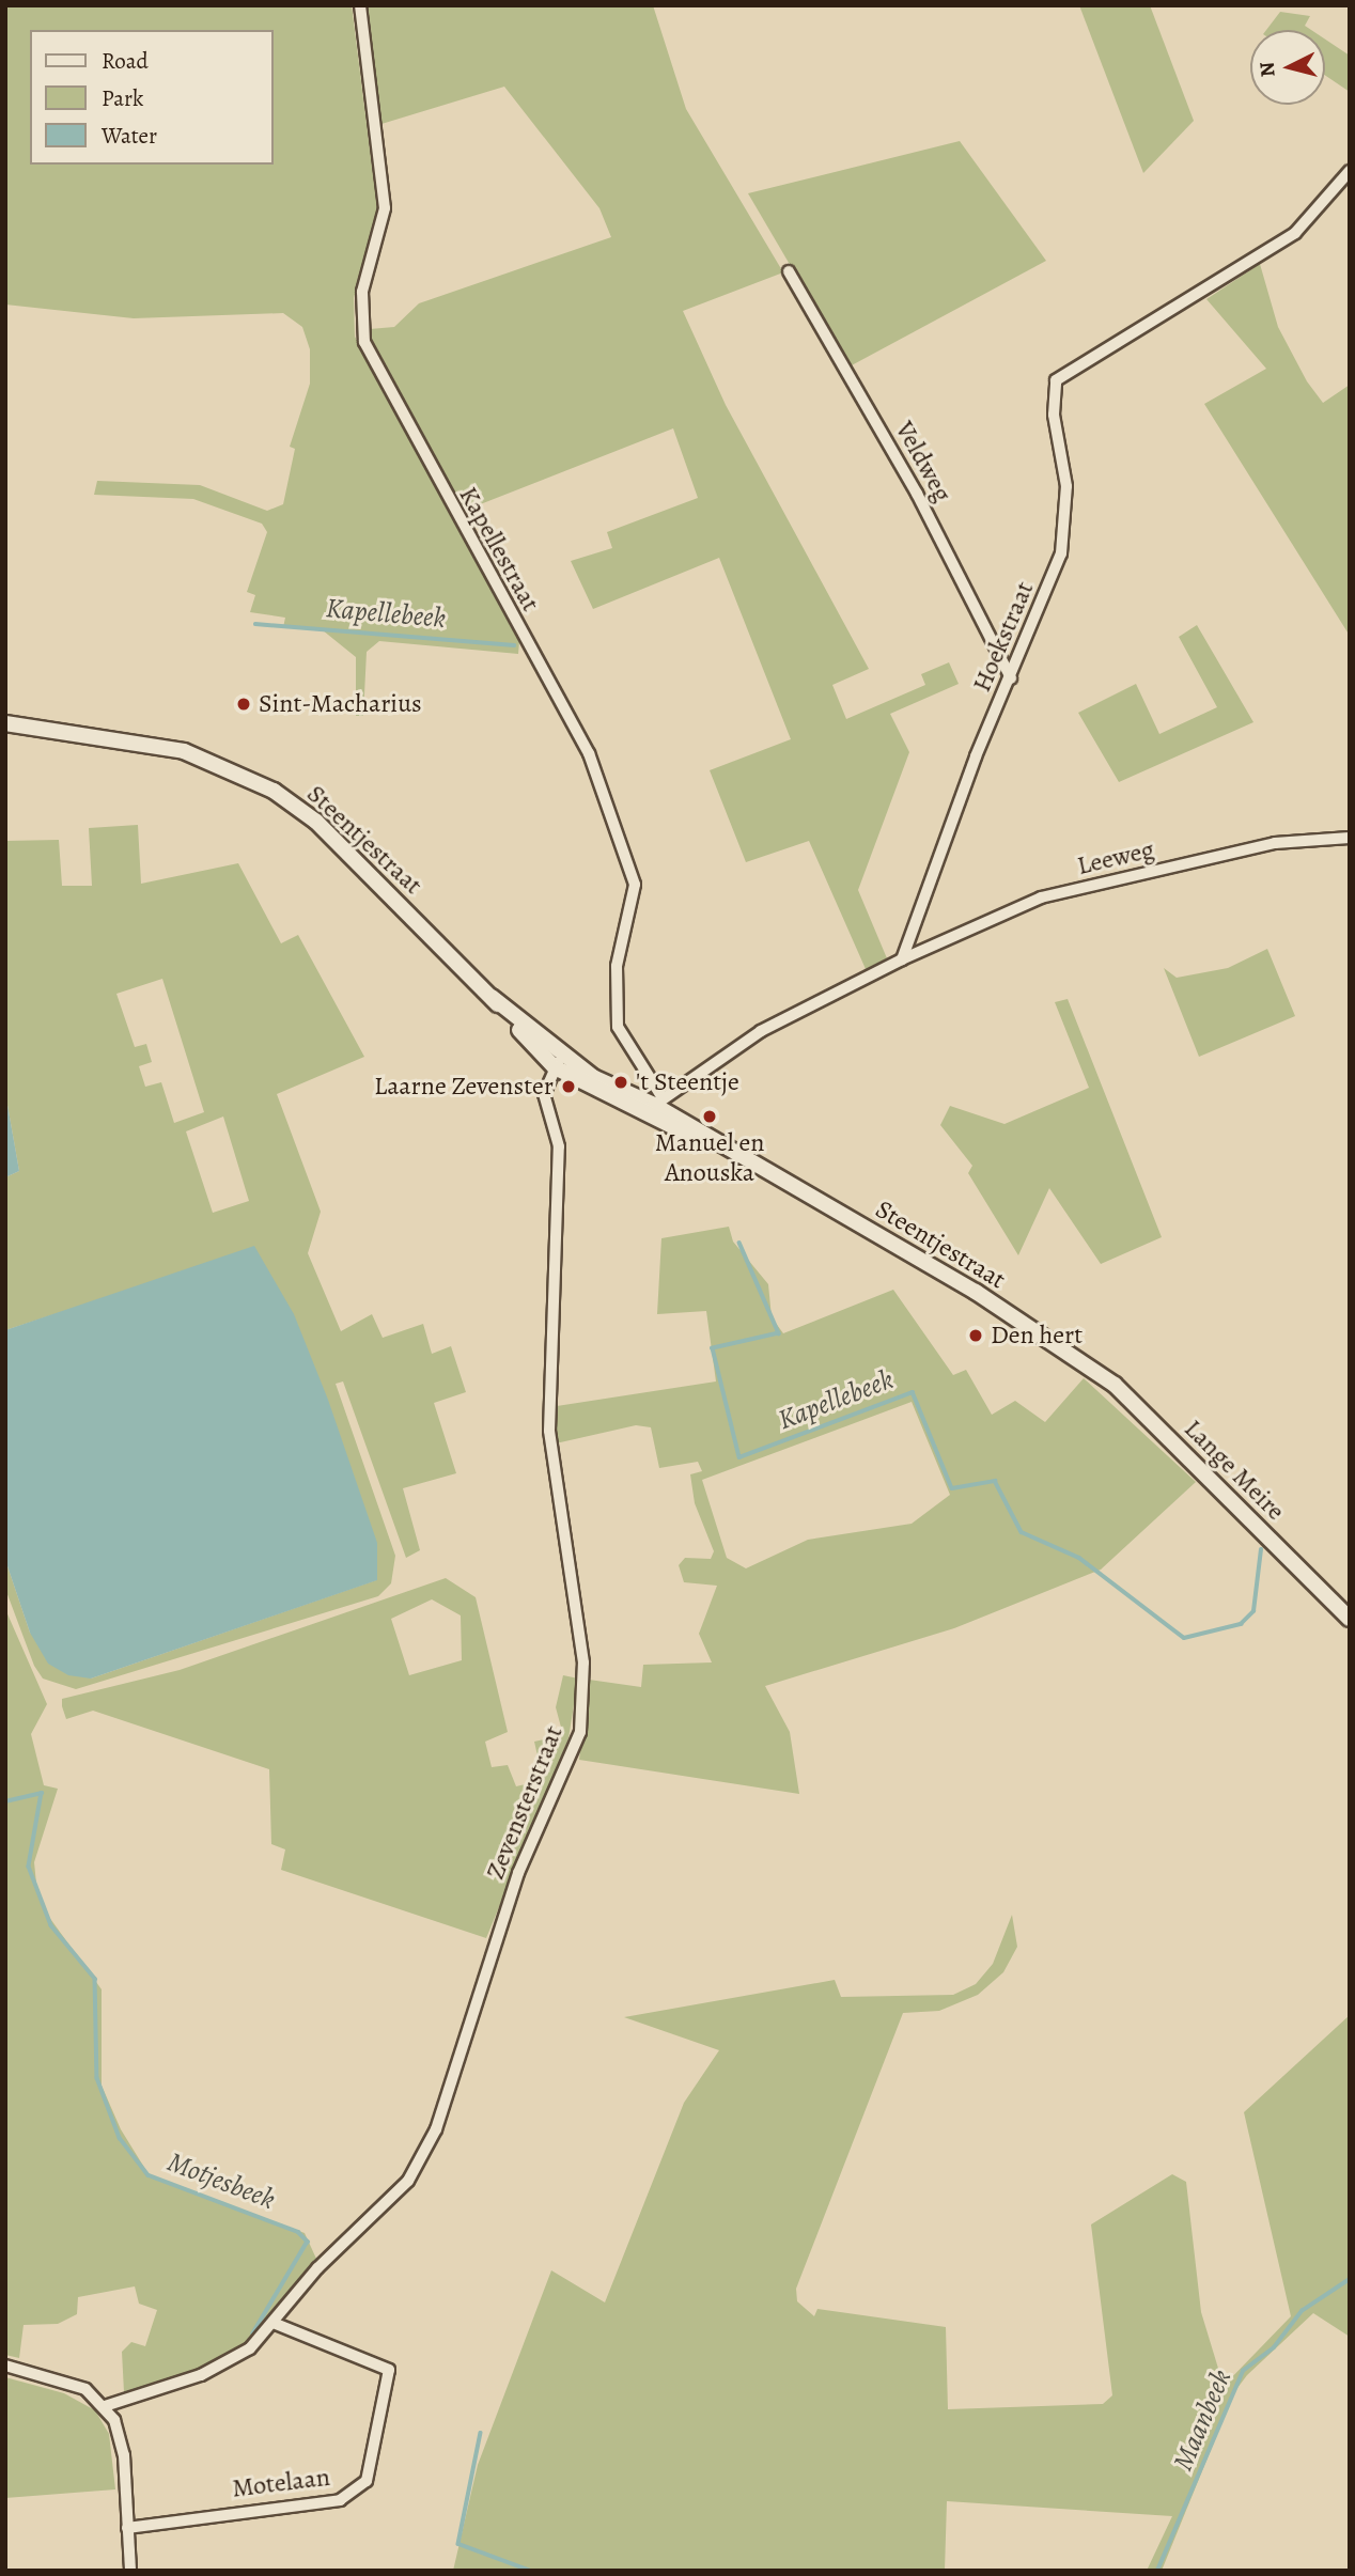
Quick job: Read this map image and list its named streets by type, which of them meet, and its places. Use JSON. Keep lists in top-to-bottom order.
{
  "streets": {
    "street": [
      "Veldweg",
      "Kapellestraat",
      "Hoekstraat",
      "Steentjestraat",
      "Leeweg",
      "Lange Meire",
      "Zevensterstraat",
      "Motelaan"
    ]
  },
  "crossings": [
    ["Veldweg", "Hoekstraat"],
    ["Kapellestraat", "Steentjestraat"],
    ["Hoekstraat", "Leeweg"],
    ["Steentjestraat", "Lange Meire"],
    ["Steentjestraat", "Zevensterstraat"],
    ["Zevensterstraat", "Motelaan"]
  ],
  "water": ["Kapellebeek", "Motjesbeek", "Maanbeek"],
  "places": [
    "Sint-Macharius",
    "'t Steentje",
    "Laarne Zevenster",
    "Manuel en Anouska",
    "Den hert"
  ],
  "legend": ["Road", "Park", "Water"],
  "north": "left"
}
